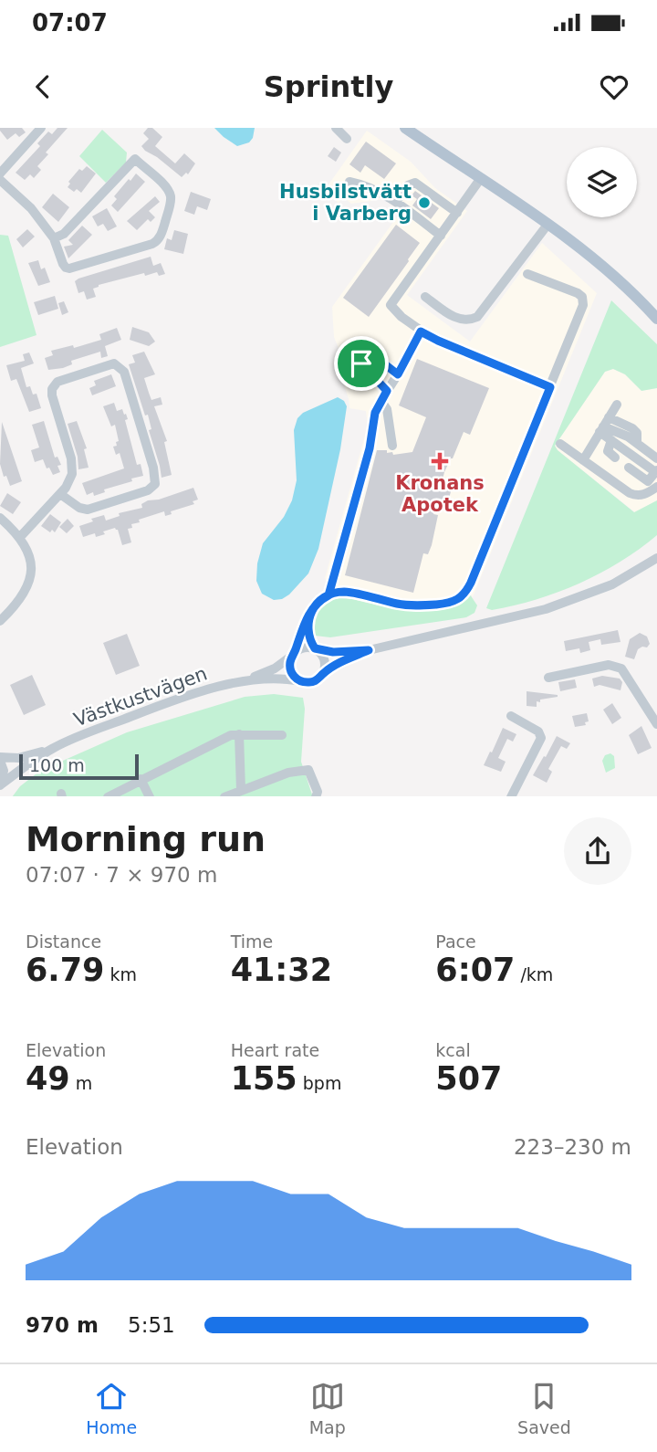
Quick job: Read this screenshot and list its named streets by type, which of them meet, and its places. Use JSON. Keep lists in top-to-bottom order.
{
  "streets": {
    "street": ["Västkustvägen"]
  },
  "places": {
    "other": ["Husbilstvätt i Varberg"],
    "health": ["Kronans Apotek"]
  },
  "scale_bar": "100 m",
  "page": {
    "status": "07:07",
    "header": "Sprintly",
    "scale": "100 m",
    "heading": ["Morning run", "07:07 · 7 × 970 m"],
    "stats": [
      ["Distance", "6.79 km"],
      ["Time", "41:32"],
      ["Pace", "6:07 /km"],
      ["Elevation", "49 m"],
      ["Heart rate", "155 bpm"],
      ["kcal", "507"]
    ],
    "chart": ["Elevation", "223–230 m"],
    "list": [
      {
        "name": "970 m",
        "note": "5:51"
      }
    ],
    "tabs": ["Home", "Map", "Saved"]
  }
}
